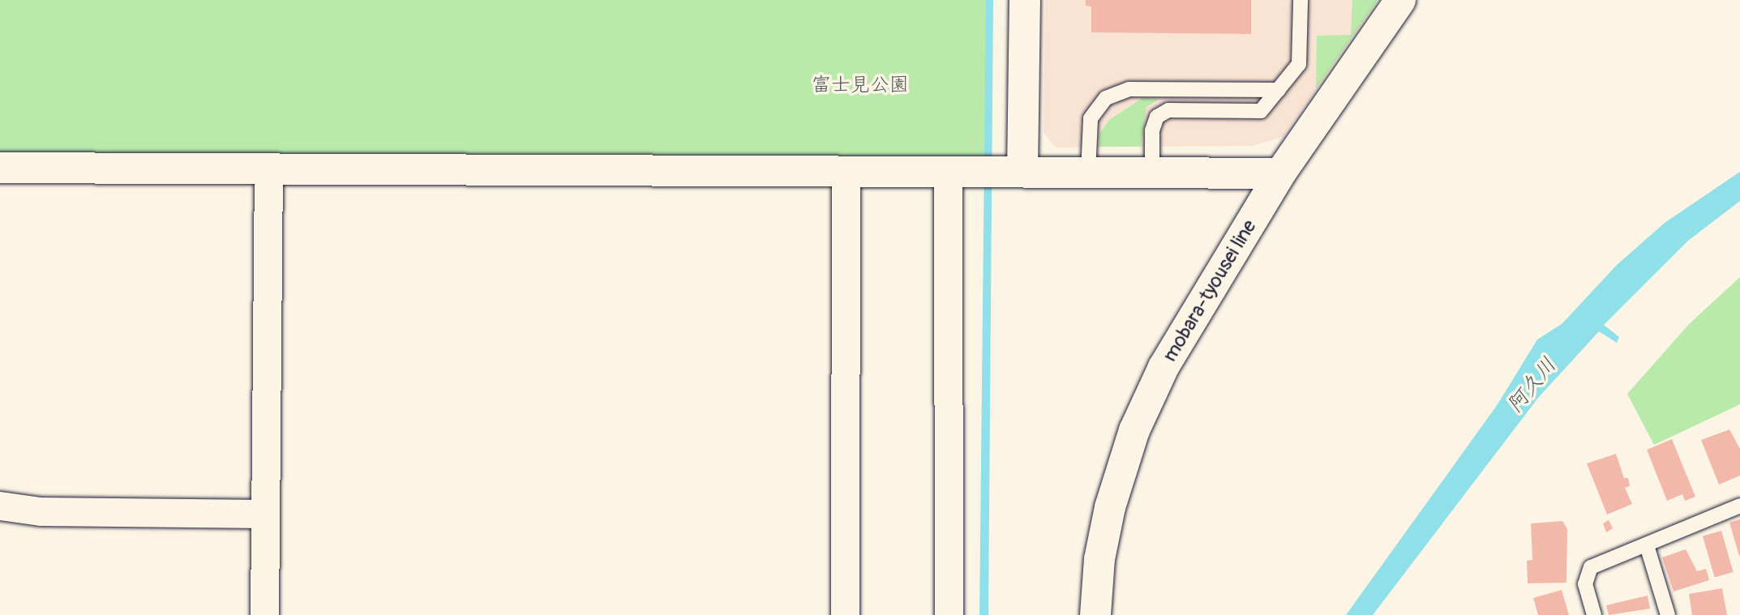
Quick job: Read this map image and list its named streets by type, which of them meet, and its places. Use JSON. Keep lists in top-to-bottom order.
{
  "streets": {
    "street": ["mobara-tyousei line"]
  },
  "water": ["阿久川"],
  "parks": ["富士見公園"]
}
